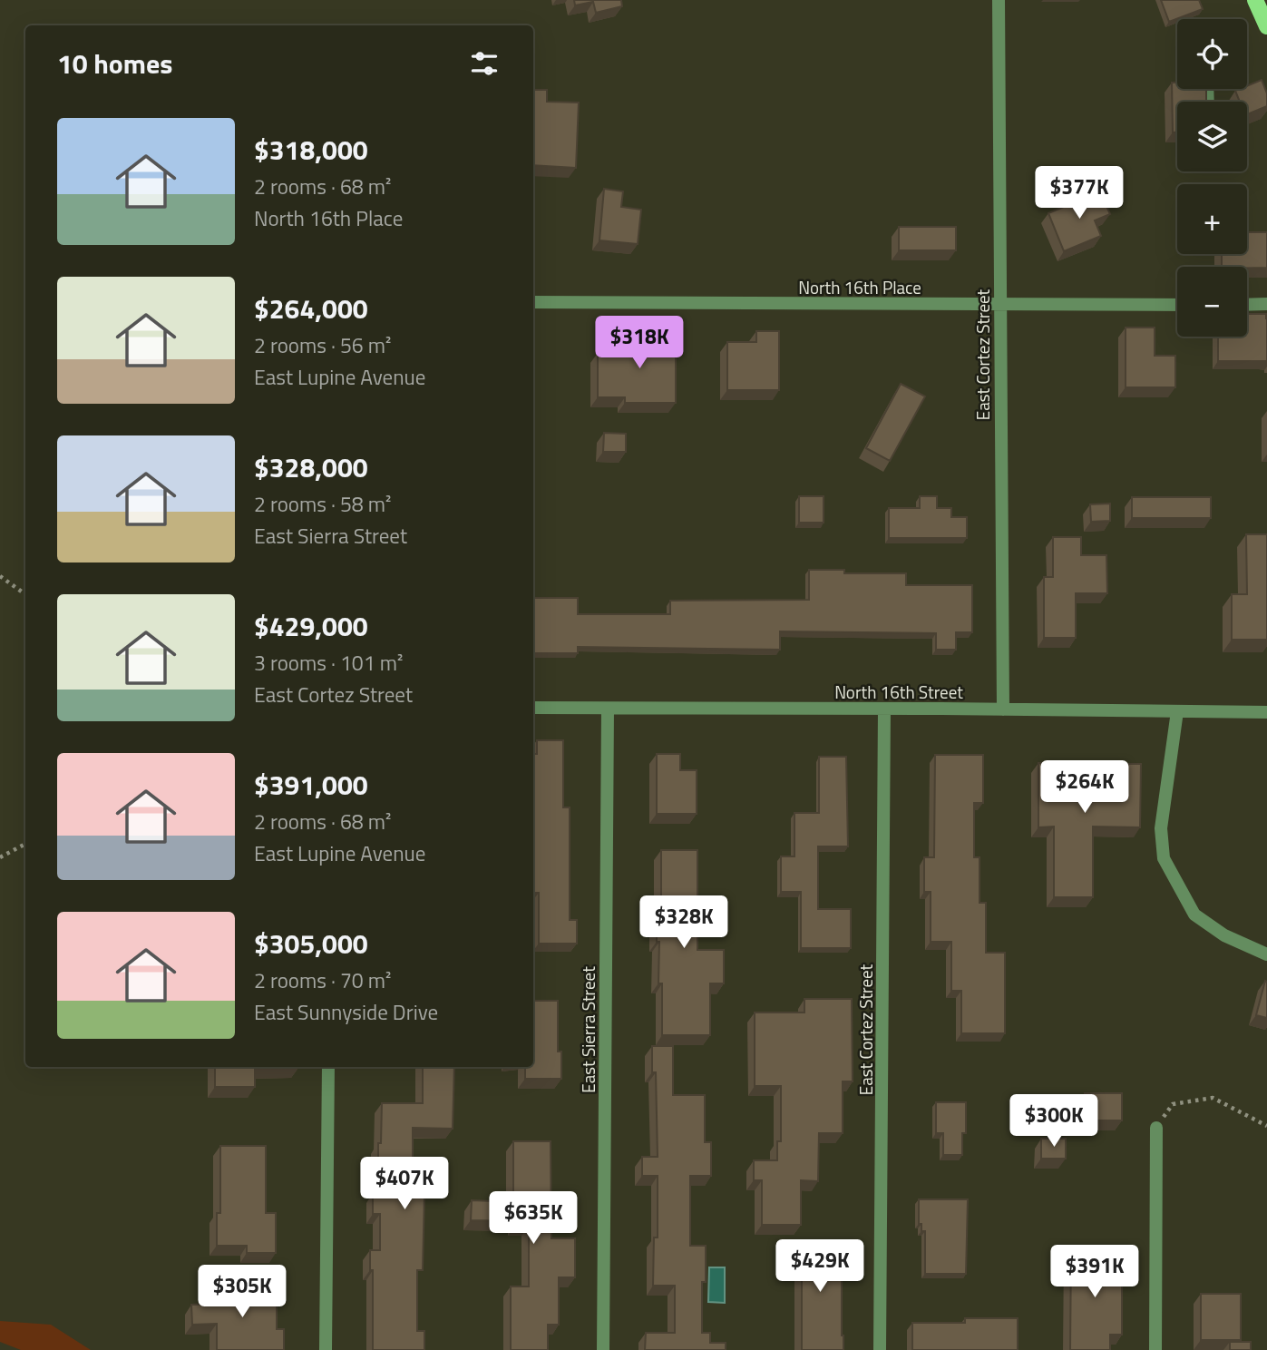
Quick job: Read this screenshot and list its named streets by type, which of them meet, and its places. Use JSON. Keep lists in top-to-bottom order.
{
  "streets": {
    "street": [
      "North 16th Place",
      "East Cortez Street",
      "North 16th Street",
      "East Sierra Street"
    ]
  },
  "crossings": [
    ["North 16th Place", "East Cortez Street"],
    ["East Cortez Street", "North 16th Street"],
    ["North 16th Street", "East Sierra Street"]
  ],
  "page": {
    "map_buttons": ["+", "−"],
    "heading": "10 homes",
    "list": [
      {
        "name": "$318,000",
        "note": "2 rooms · 68 m² · North 16th Place"
      },
      {
        "name": "$264,000",
        "note": "2 rooms · 56 m² · East Lupine Avenue"
      },
      {
        "name": "$328,000",
        "note": "2 rooms · 58 m² · East Sierra Street"
      },
      {
        "name": "$429,000",
        "note": "3 rooms · 101 m² · East Cortez Street"
      },
      {
        "name": "$391,000",
        "note": "2 rooms · 68 m² · East Lupine Avenue"
      },
      {
        "name": "$305,000",
        "note": "2 rooms · 70 m² · East Sunnyside Drive"
      }
    ],
    "price": [
      "$377K",
      "$318K",
      "$264K",
      "$328K",
      "$300K",
      "$407K",
      "$635K",
      "$429K",
      "$391K",
      "$305K"
    ]
  }
}
